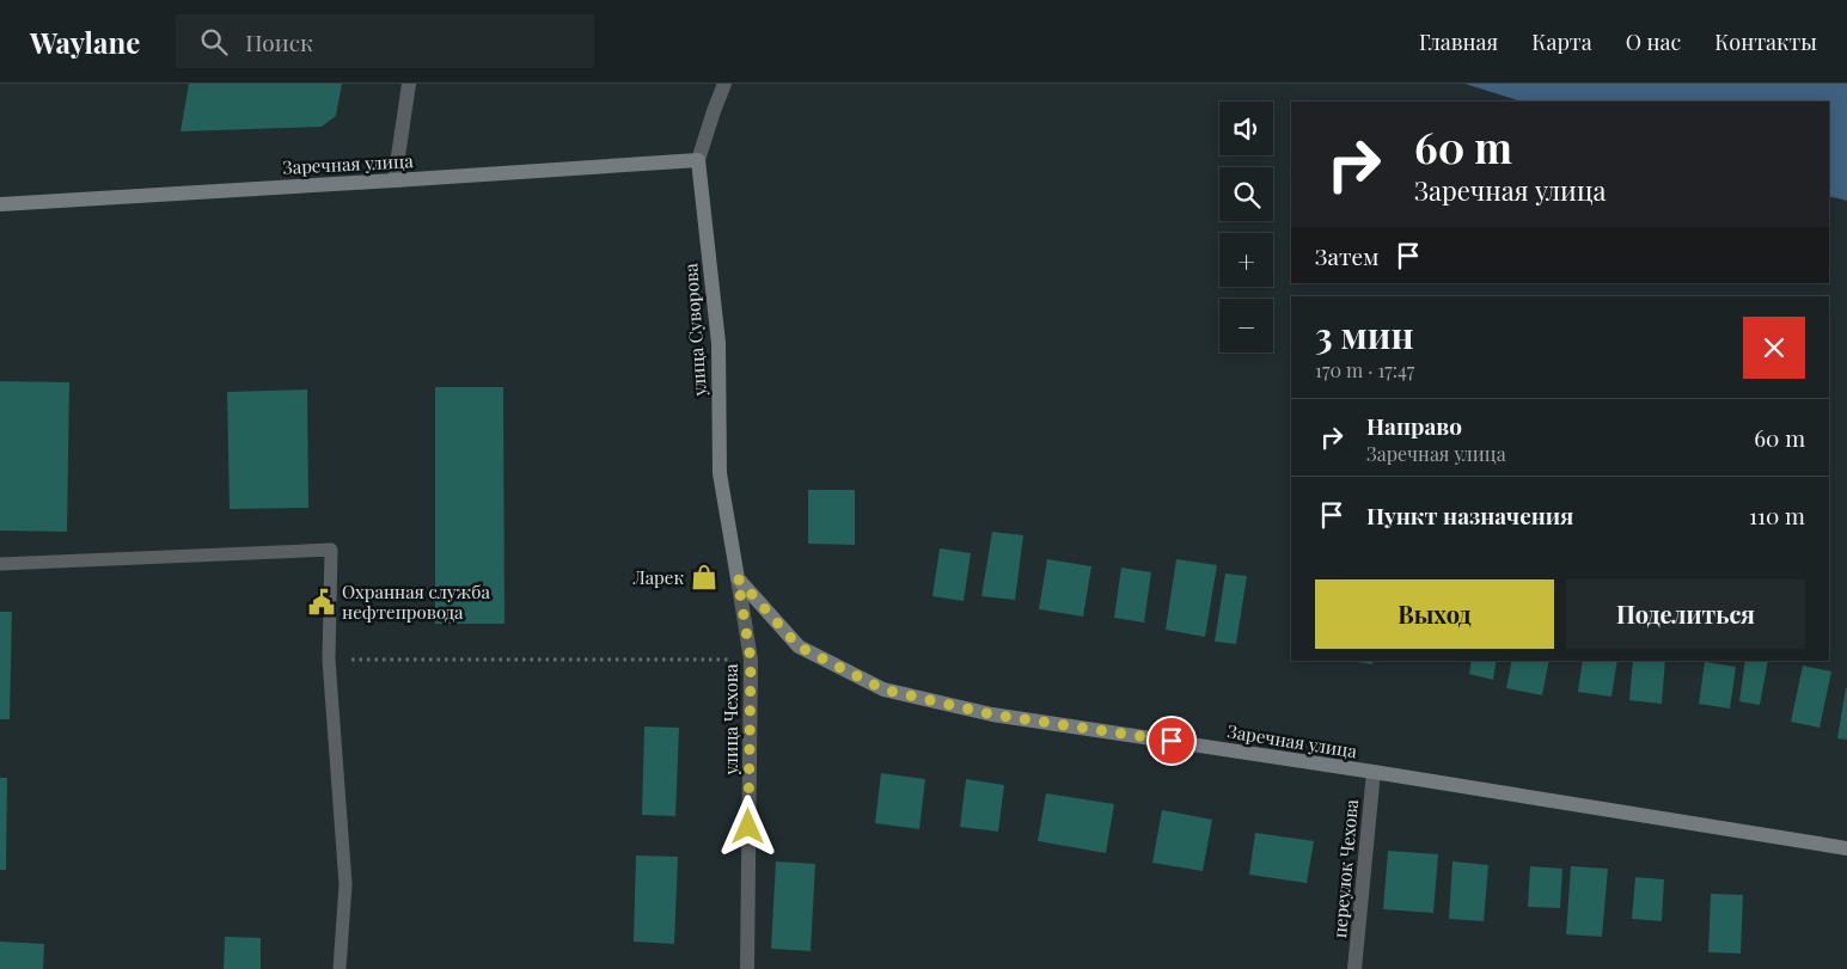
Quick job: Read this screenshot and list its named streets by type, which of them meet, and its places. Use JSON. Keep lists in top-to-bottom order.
{
  "streets": {
    "main road": ["Заречная улица", "улица Суворова"],
    "street": ["улица Чехова", "переулок Чехова"]
  },
  "crossings": [
    ["Заречная улица", "улица Суворова"],
    ["Заречная улица", "улица Чехова"],
    ["Заречная улица", "переулок Чехова"],
    ["улица Суворова", "улица Чехова"]
  ],
  "places": {
    "shop": ["Ларек"],
    "public building": ["Охранная служба нефтепровода"]
  },
  "page": {
    "header": "Waylane",
    "search": "Поиск",
    "nav": [
      "Главная",
      "Карта",
      "О нас",
      "Контакты"
    ],
    "map_buttons": ["+", "−"],
    "turn": ["60 m", "Заречная улица"],
    "then": "Затем",
    "heading": ["3 мин", "170 m · 17:47"],
    "list": [
      {
        "name": "Направо",
        "note": "Заречная улица",
        "value": "60 m"
      },
      {
        "name": "Пункт назначения",
        "value": "110 m"
      }
    ],
    "buttons": ["Выход", "Поделиться"]
  }
}
